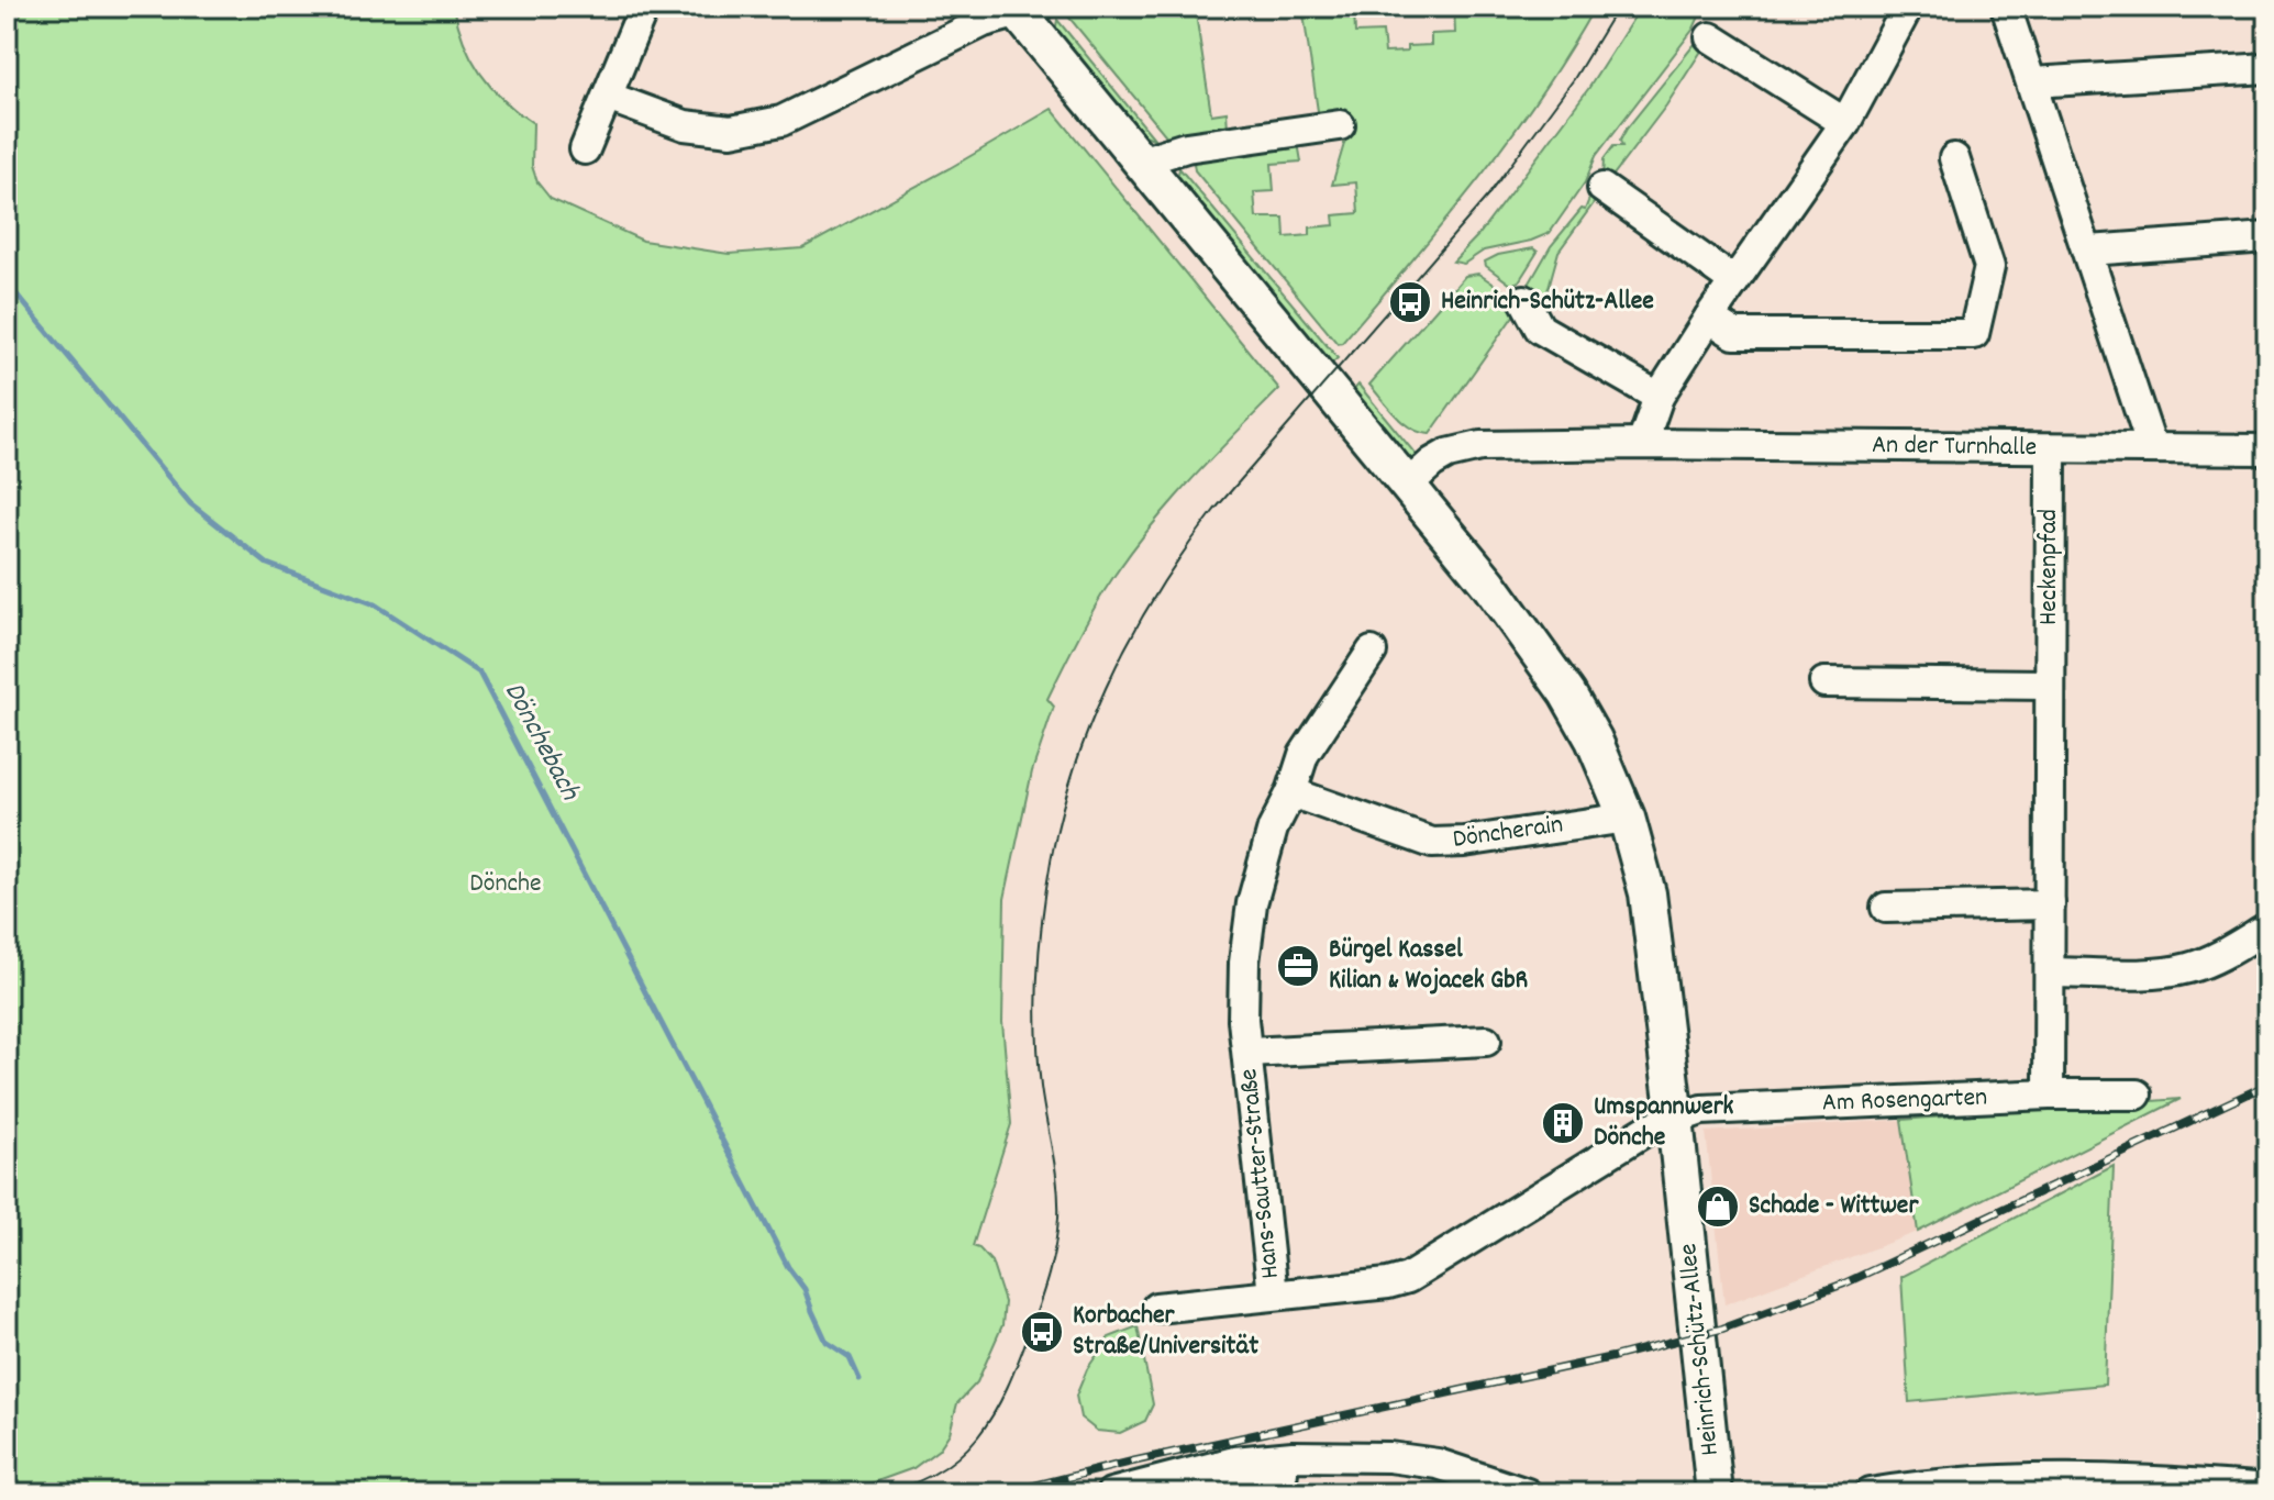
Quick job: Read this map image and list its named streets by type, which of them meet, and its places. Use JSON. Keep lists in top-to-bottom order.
{
  "streets": {
    "main road": ["Heinrich-Schütz-Allee"],
    "street": [
      "An der Turnhalle",
      "Heckenpfad",
      "Döncherain",
      "Am Rosengarten",
      "Hans-Sautter-Straße"
    ]
  },
  "crossings": [
    ["An der Turnhalle", "Heckenpfad"],
    ["An der Turnhalle", "Heinrich-Schütz-Allee"],
    ["Heckenpfad", "Am Rosengarten"],
    ["Döncherain", "Hans-Sautter-Straße"],
    ["Döncherain", "Heinrich-Schütz-Allee"],
    ["Am Rosengarten", "Hans-Sautter-Straße"],
    ["Am Rosengarten", "Heinrich-Schütz-Allee"]
  ],
  "water": ["Dönchebach"],
  "parks": ["Dönche"],
  "places": {
    "bus stop": ["Heinrich-Schütz-Allee", "Korbacher Straße/Universität"],
    "office": ["Bürgel Kassel Kilian & Wojacek GbR"],
    "building": ["Umspannwerk Dönche"],
    "shop": ["Schade - Wittwer"]
  }
}
